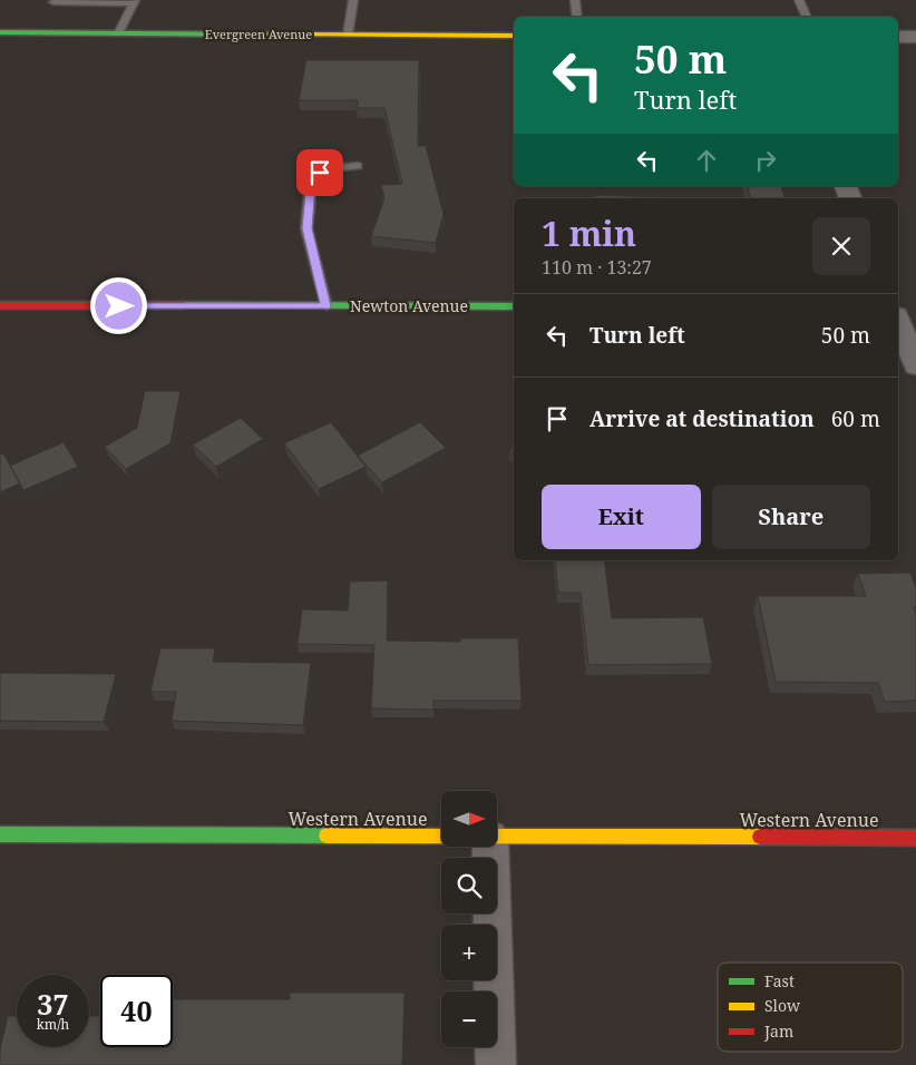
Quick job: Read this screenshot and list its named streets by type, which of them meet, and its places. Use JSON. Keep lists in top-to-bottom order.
{
  "streets": {
    "street": ["Evergreen Avenue", "Newton Avenue", "Western Avenue"]
  },
  "legend": ["Fast", "Slow", "Jam"],
  "north": "right",
  "page": {
    "turn": ["50 m", "Turn left"],
    "heading": ["1 min", "110 m · 13:27"],
    "list": [
      {
        "name": "Turn left",
        "value": "50 m"
      },
      {
        "name": "Arrive at destination",
        "value": "60 m"
      }
    ],
    "buttons": ["Exit", "Share"],
    "map_buttons": ["+", "−"],
    "speed": "37 km/h",
    "limit": "40"
  }
}
